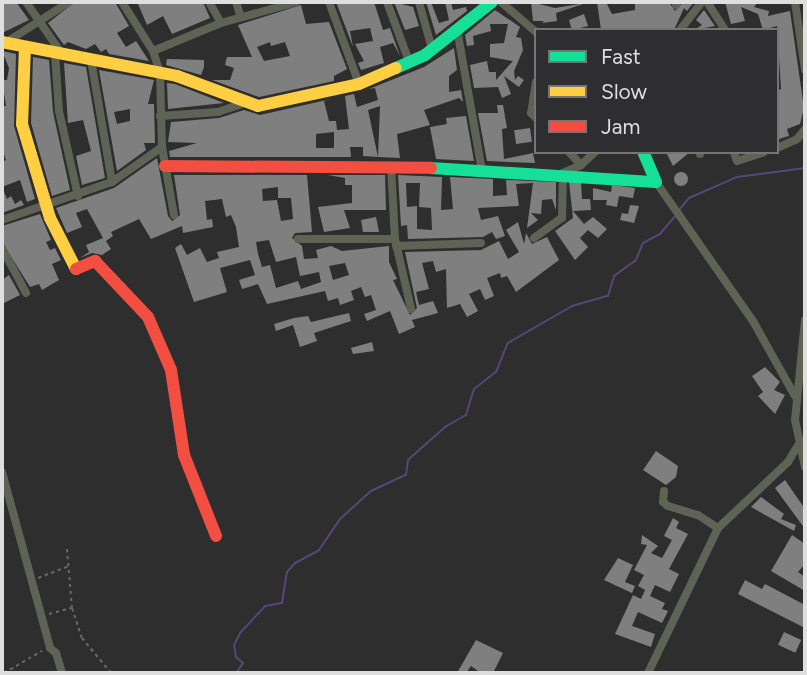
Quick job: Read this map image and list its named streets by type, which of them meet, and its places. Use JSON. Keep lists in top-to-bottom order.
{
  "legend": ["Fast", "Slow", "Jam"]
}
